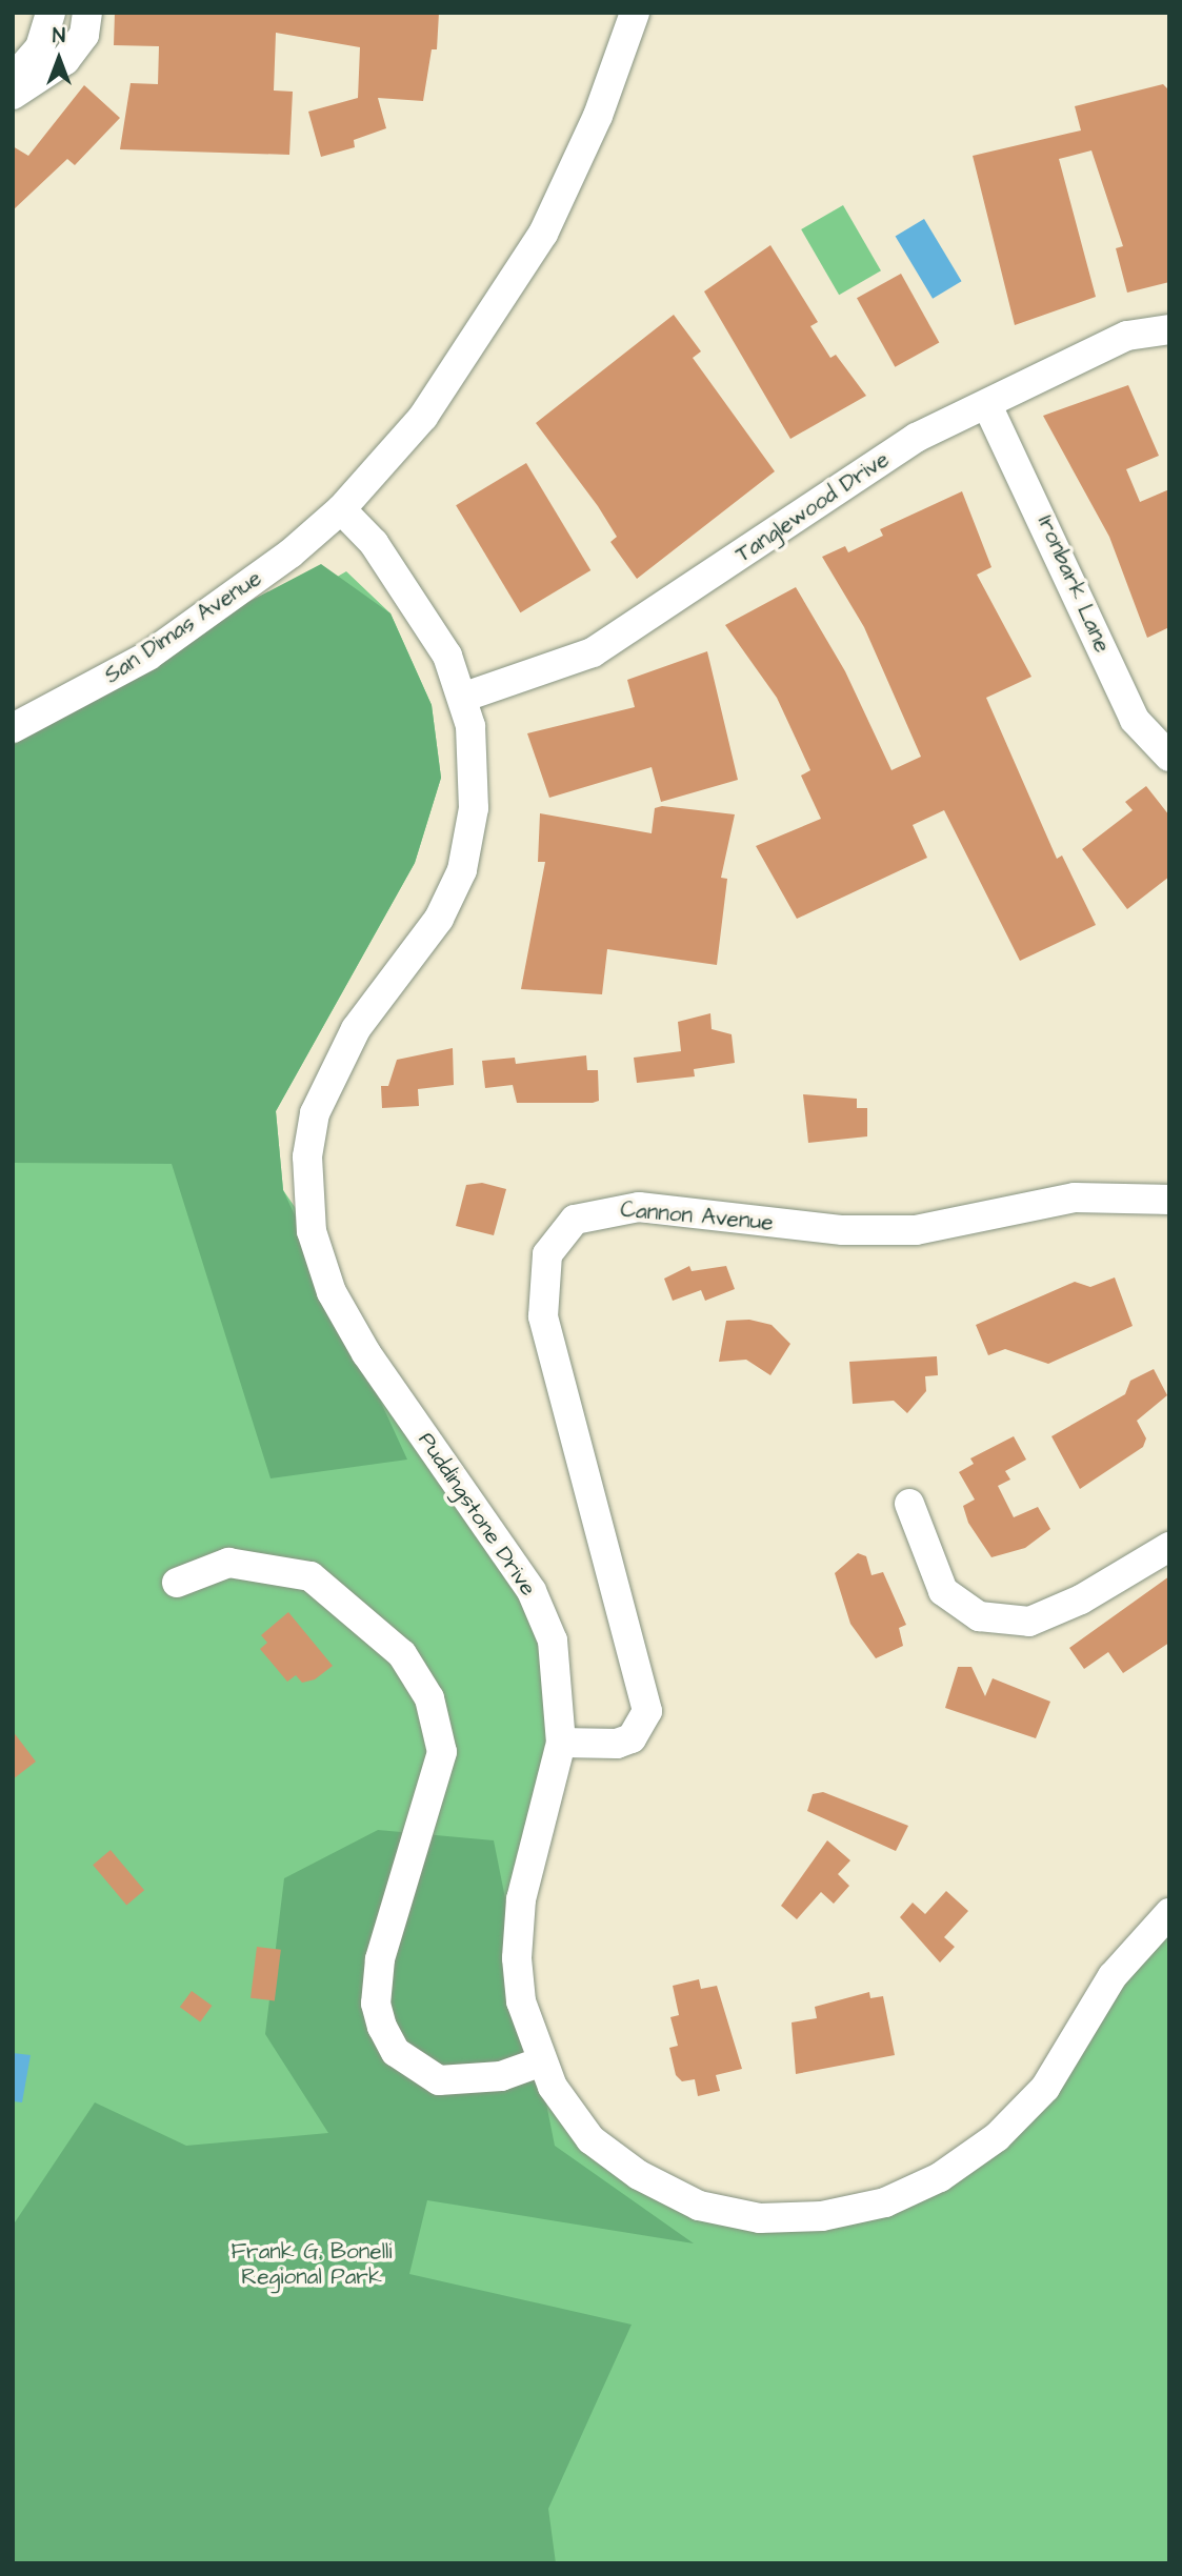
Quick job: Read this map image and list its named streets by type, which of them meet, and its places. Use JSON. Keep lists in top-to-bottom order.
{
  "streets": {
    "street": [
      "Tanglewood Drive",
      "Ironbark Lane",
      "San Dimas Avenue",
      "Cannon Avenue",
      "Puddingstone Drive"
    ]
  },
  "crossings": [
    ["Tanglewood Drive", "Ironbark Lane"],
    ["Tanglewood Drive", "Puddingstone Drive"],
    ["San Dimas Avenue", "Puddingstone Drive"],
    ["Cannon Avenue", "Puddingstone Drive"]
  ],
  "parks": ["Frank G. Bonelli Regional Park"],
  "north": "top"
}
